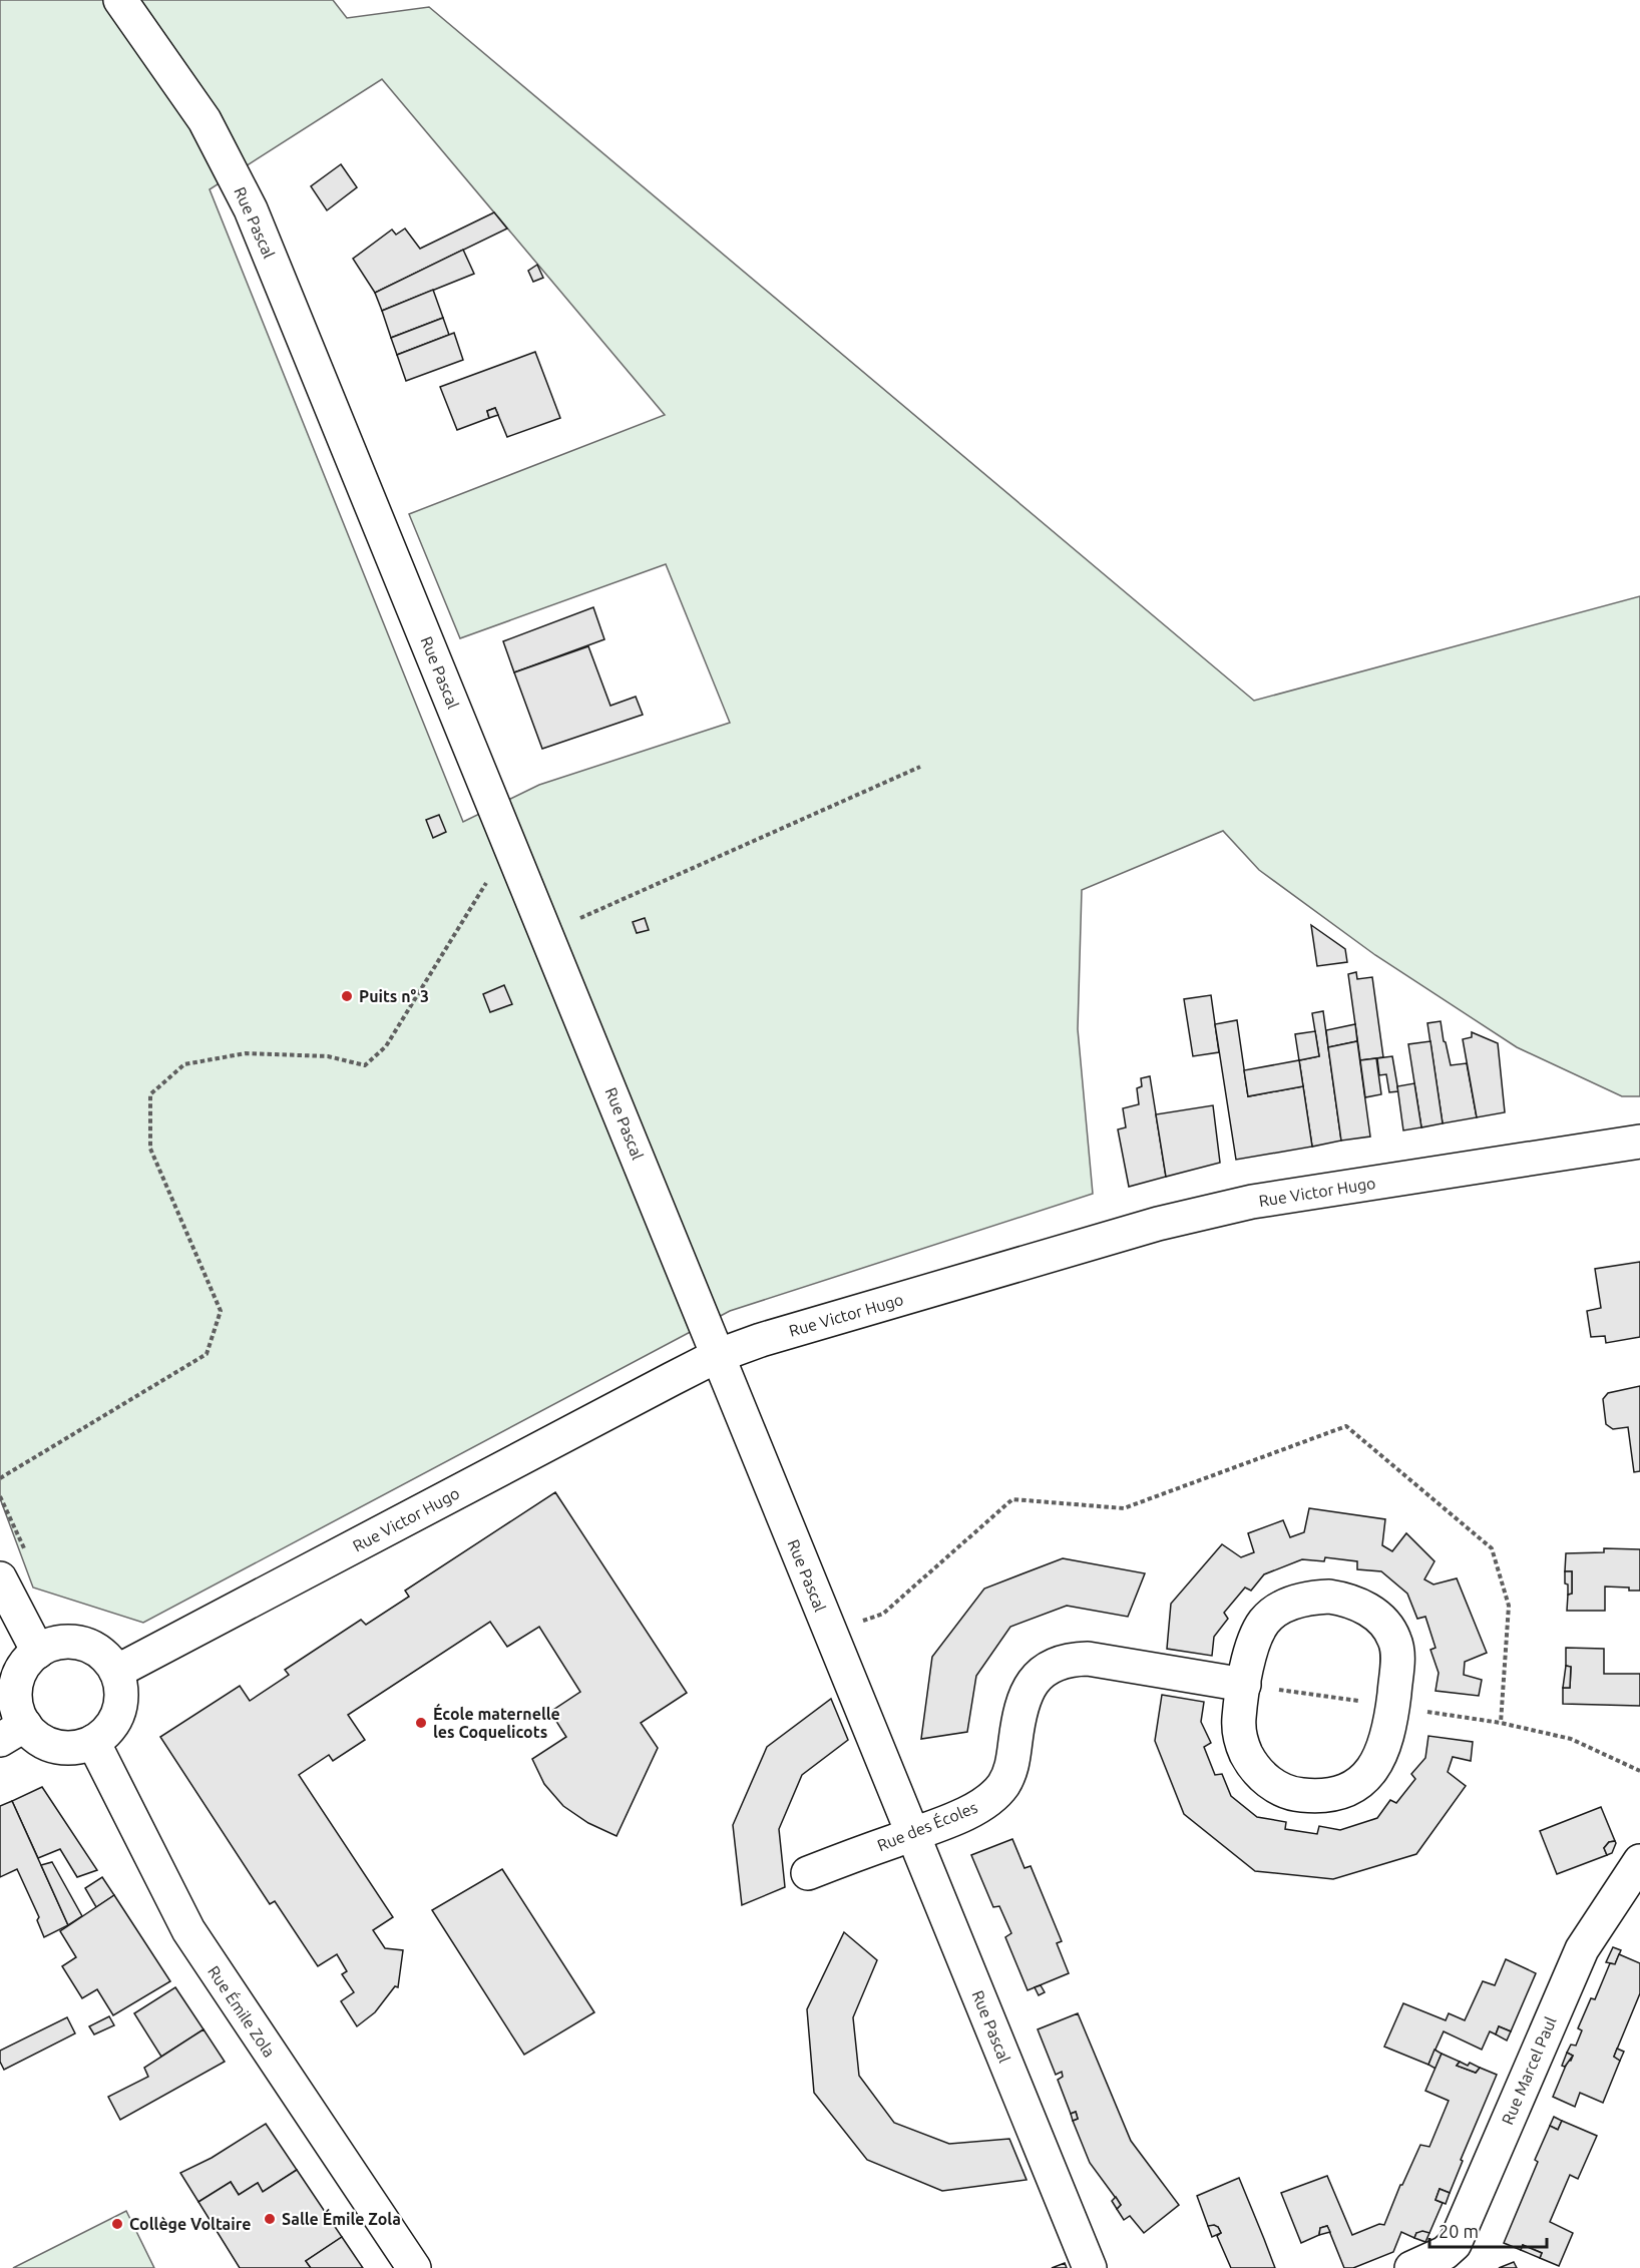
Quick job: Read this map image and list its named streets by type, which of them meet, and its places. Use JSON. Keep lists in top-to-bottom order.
{
  "streets": {
    "street": [
      "Rue Pascal",
      "Rue Victor Hugo",
      "Rue des Écoles",
      "Rue Émile Zola",
      "Rue Marcel Paul"
    ]
  },
  "crossings": [
    ["Rue Pascal", "Rue Victor Hugo"],
    ["Rue Pascal", "Rue des Écoles"],
    ["Rue Victor Hugo", "Rue Émile Zola"]
  ],
  "places": [
    "Puits n° 3",
    "École maternelle les Coquelicots",
    "Salle Émile Zola",
    "Collège Voltaire"
  ],
  "scale_bar": "20 m"
}
